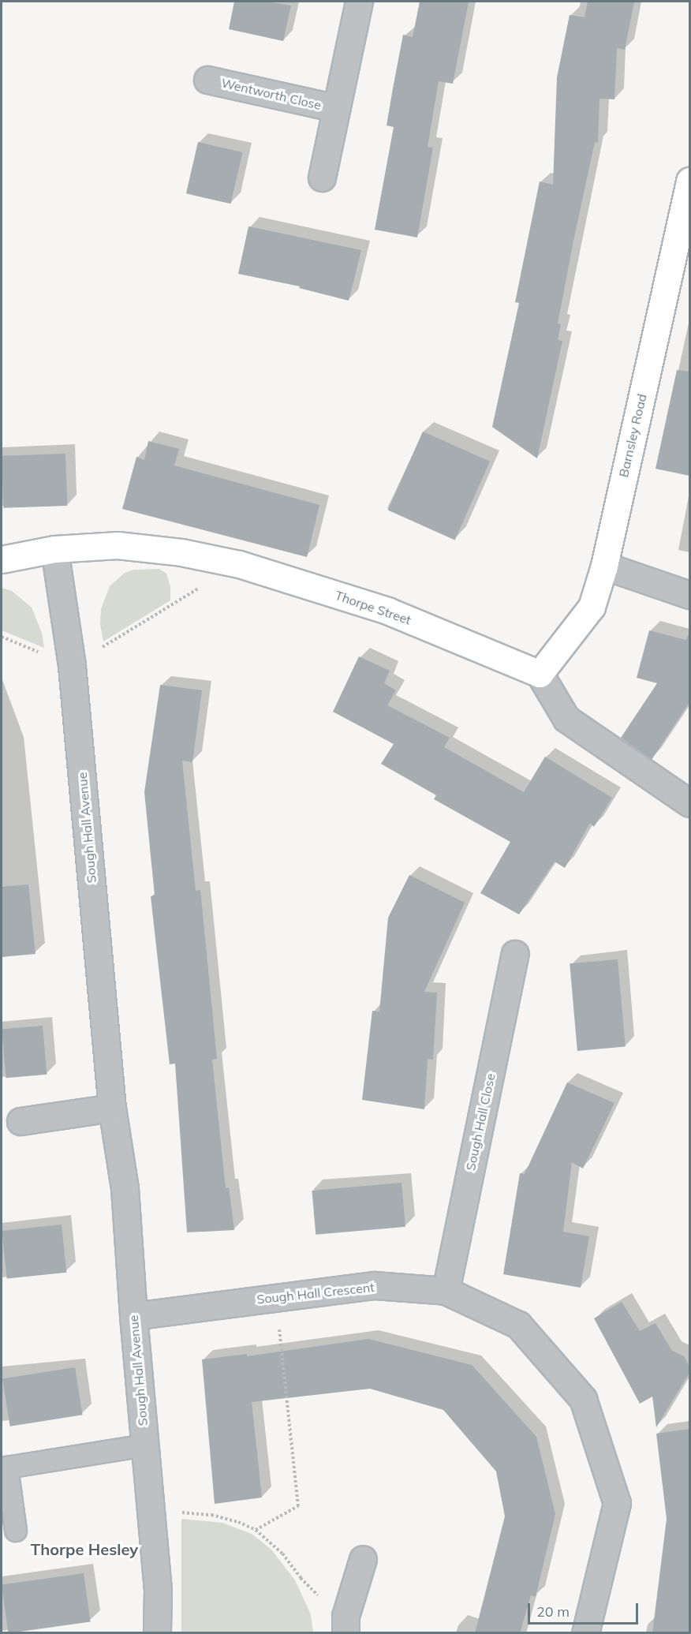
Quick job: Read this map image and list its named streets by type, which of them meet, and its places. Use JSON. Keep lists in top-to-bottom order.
{
  "streets": {
    "main road": ["Barnsley Road", "Thorpe Street"],
    "street": [
      "Wentworth Close",
      "Sough Hall Avenue",
      "Sough Hall Close",
      "Sough Hall Crescent"
    ]
  },
  "crossings": [
    ["Barnsley Road", "Thorpe Street"],
    ["Thorpe Street", "Sough Hall Avenue"],
    ["Sough Hall Avenue", "Sough Hall Crescent"],
    ["Sough Hall Close", "Sough Hall Crescent"]
  ],
  "districts": ["Thorpe Hesley"],
  "scale_bar": "20 m"
}
